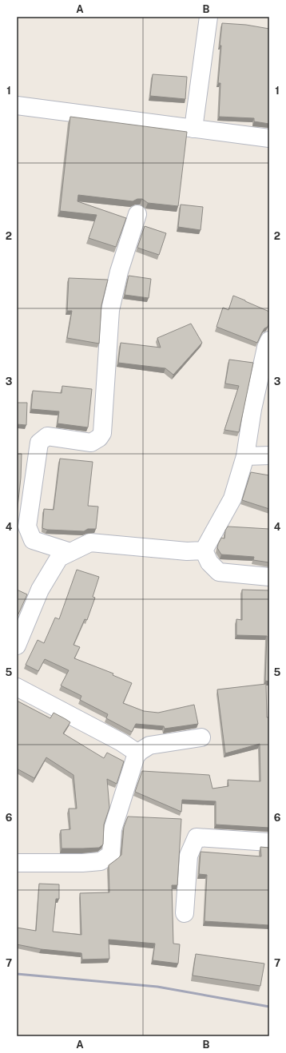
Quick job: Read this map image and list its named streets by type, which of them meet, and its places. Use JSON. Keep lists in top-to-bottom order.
{
  "grid": {
    "columns": ["A", "B"],
    "rows": [
      "1",
      "2",
      "3",
      "4",
      "5",
      "6",
      "7"
    ]
  }
}
